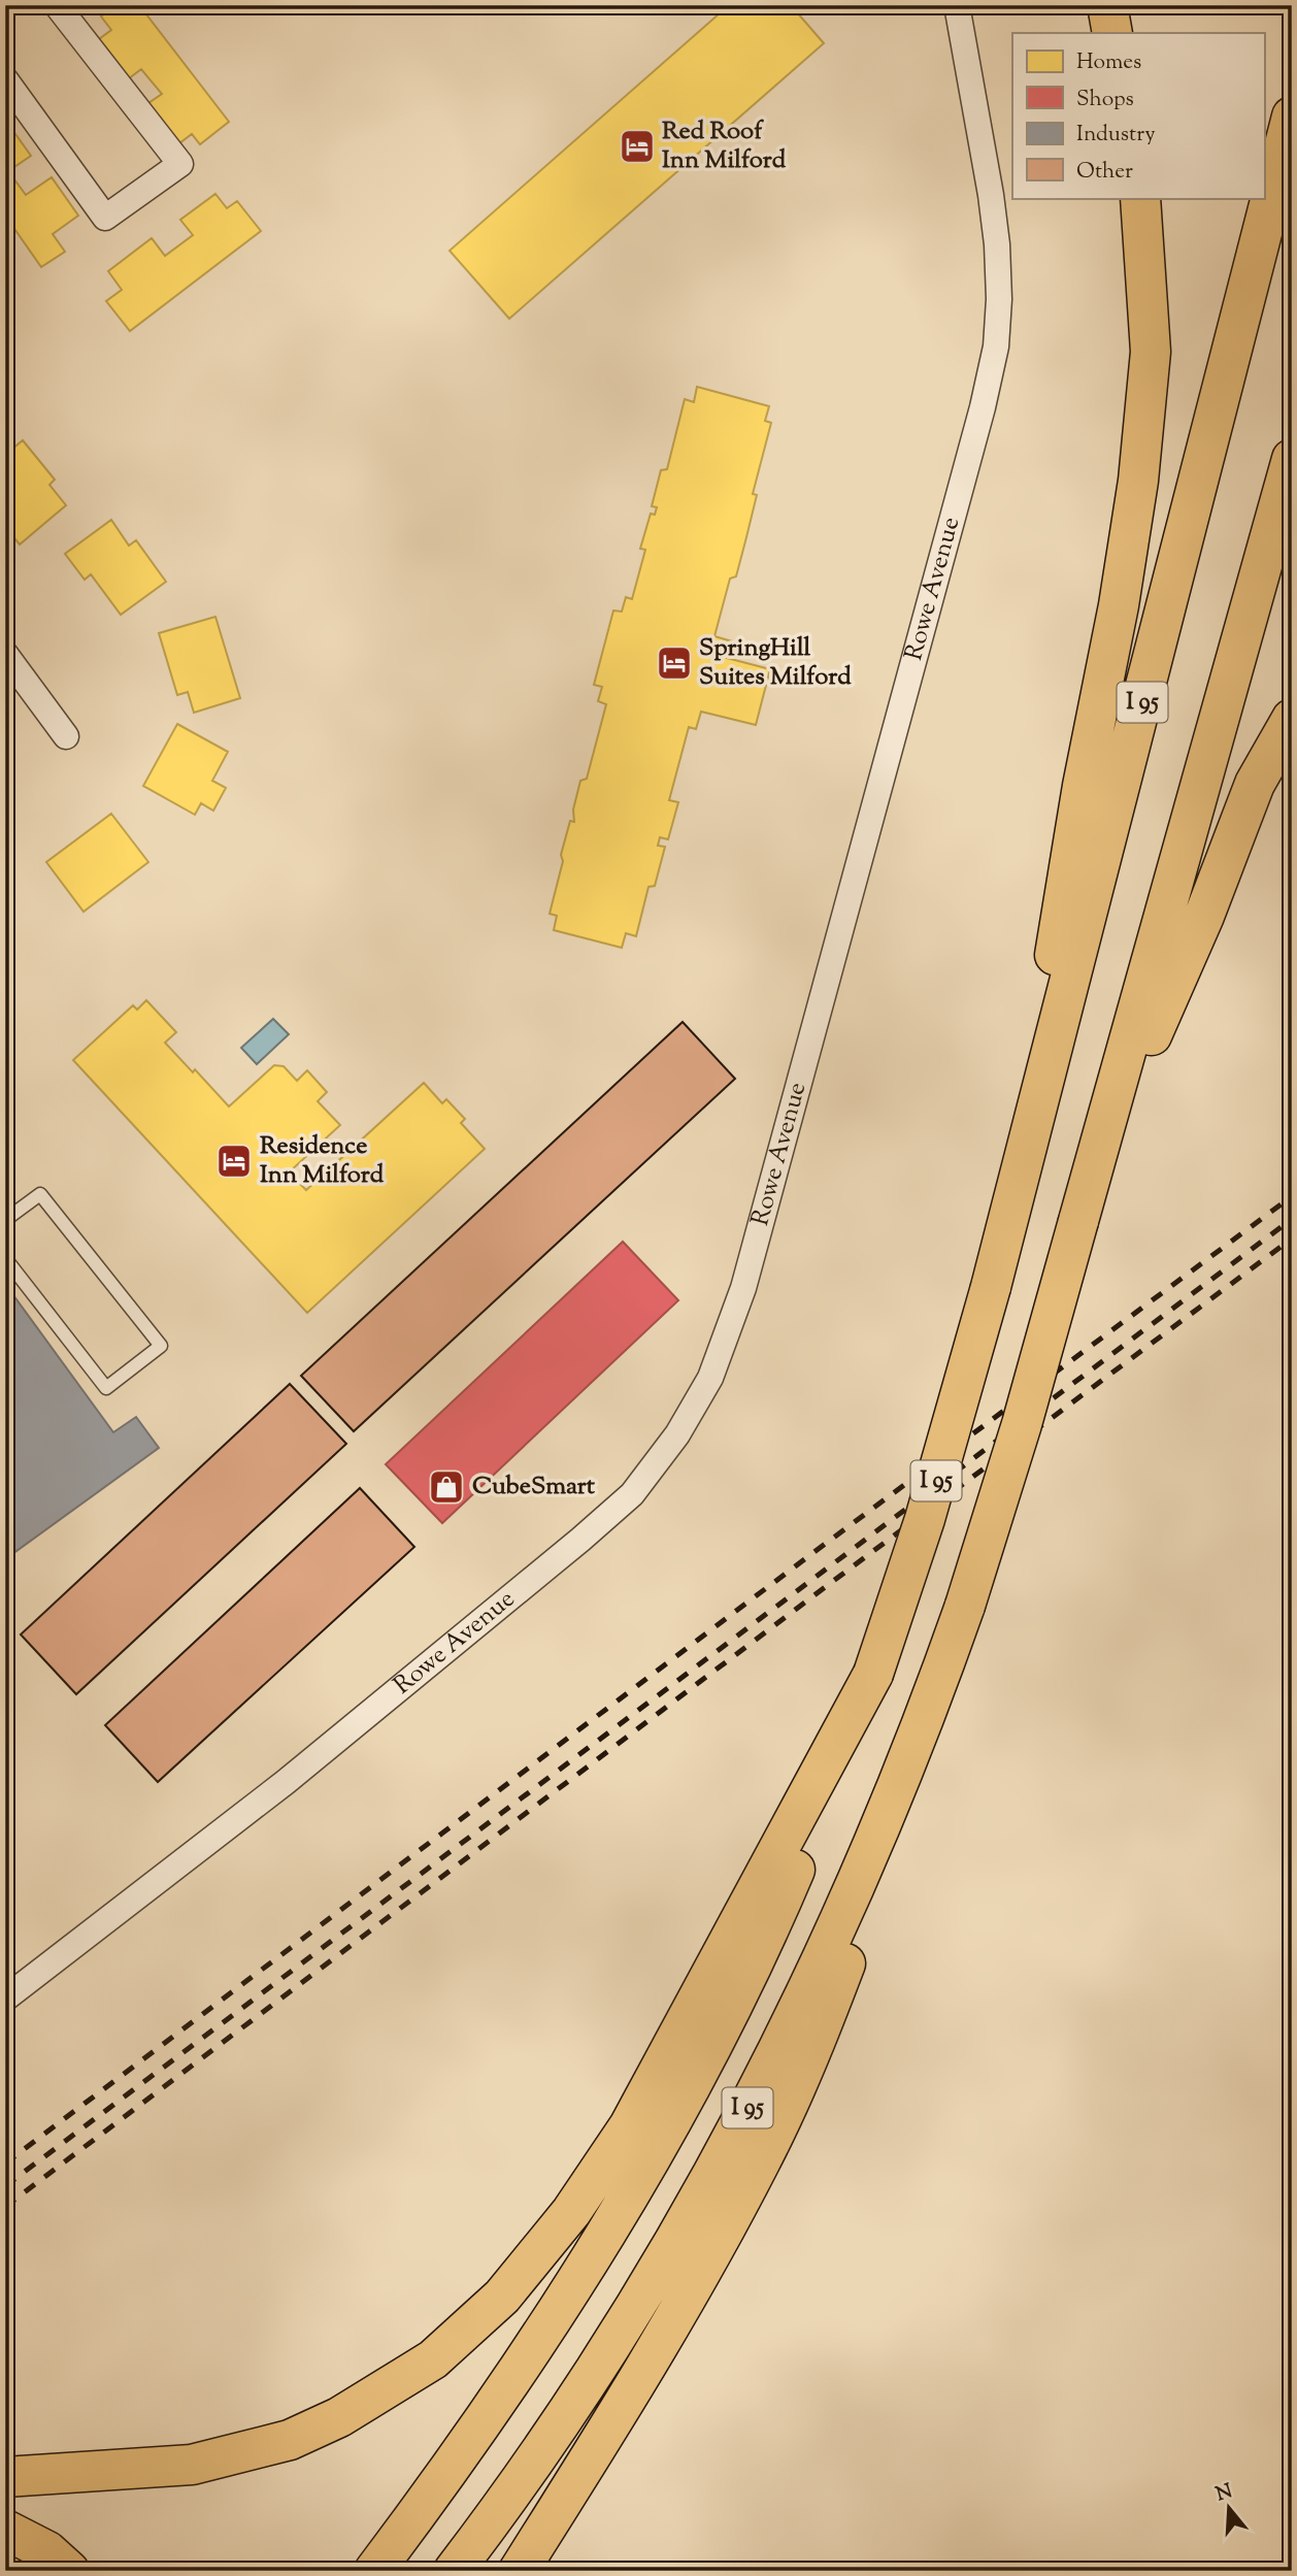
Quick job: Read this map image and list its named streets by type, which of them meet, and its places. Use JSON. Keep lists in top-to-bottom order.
{
  "streets": {
    "highway": ["I 95"],
    "street": ["Rowe Avenue"]
  },
  "places": {
    "hotel": ["Red Roof Inn Milford", "SpringHill Suites Milford", "Residence Inn Milford"],
    "shop": ["CubeSmart"]
  },
  "legend": [
    "Homes",
    "Shops",
    "Industry",
    "Other"
  ],
  "north": "top"
}
